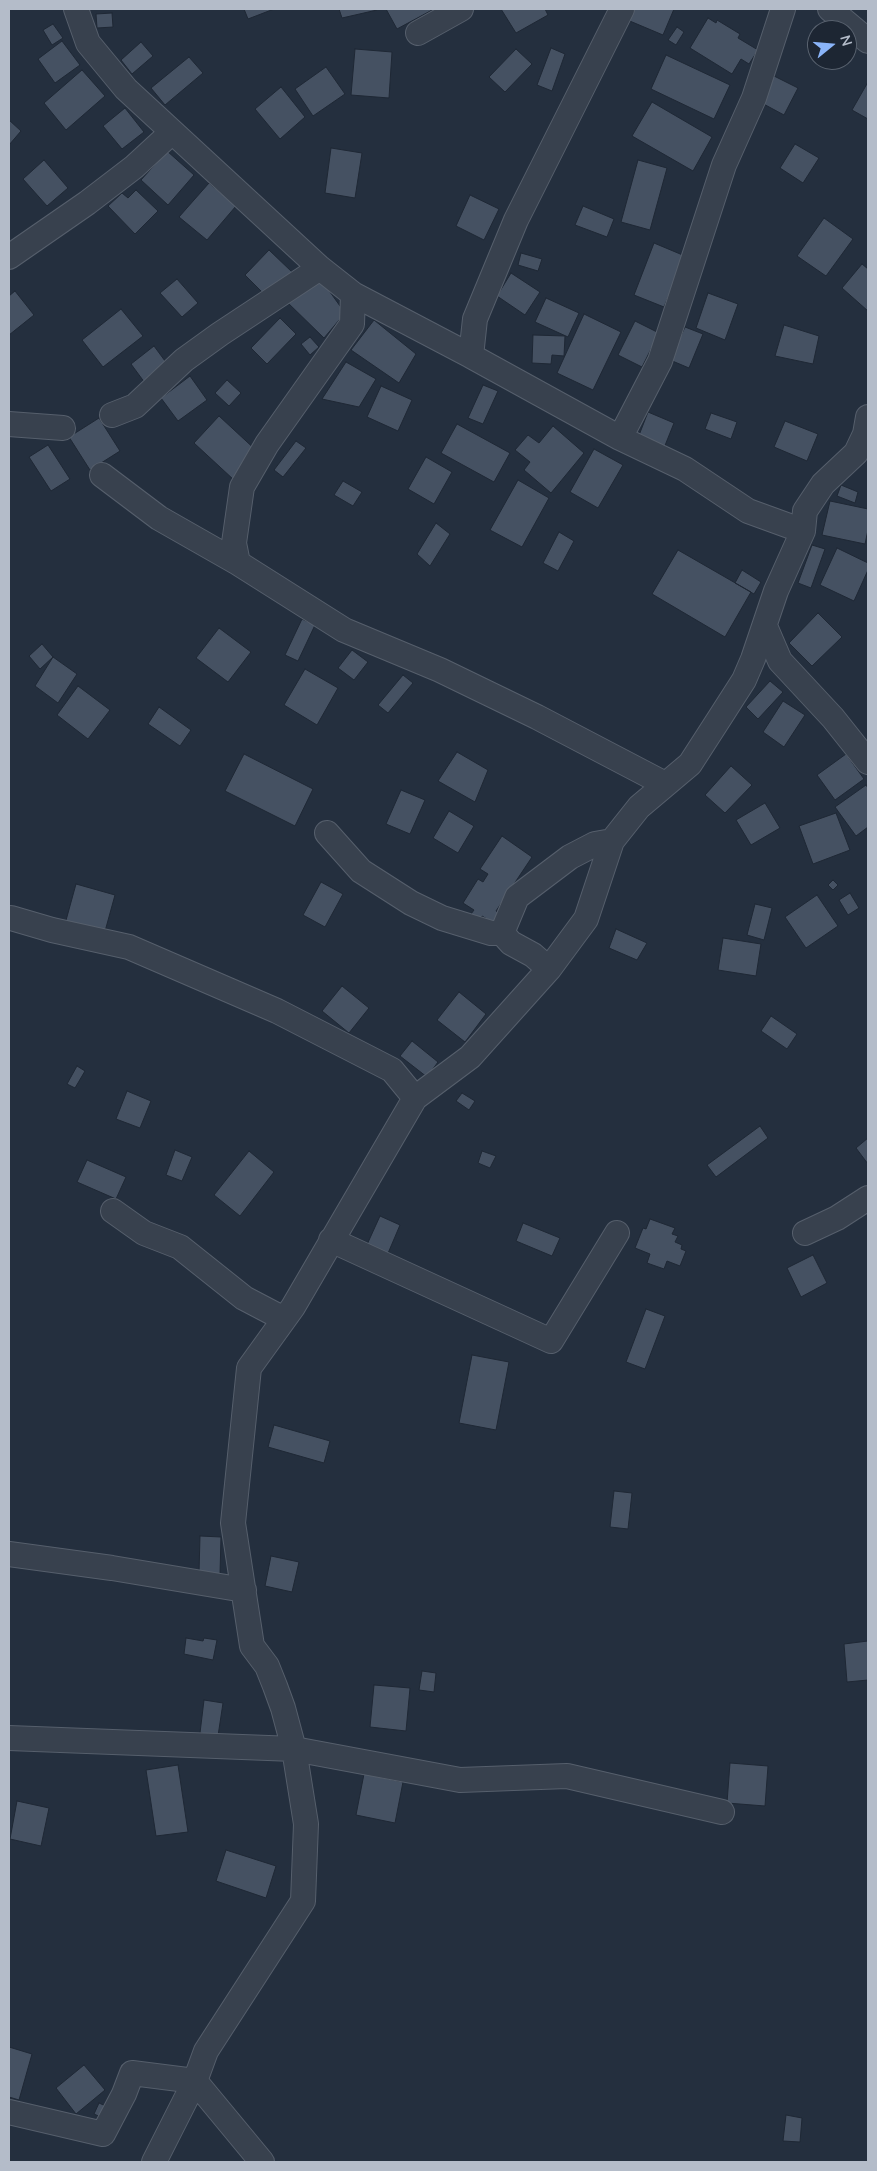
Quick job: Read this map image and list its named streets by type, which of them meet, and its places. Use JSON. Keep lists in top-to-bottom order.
{
  "north": "right"
}
